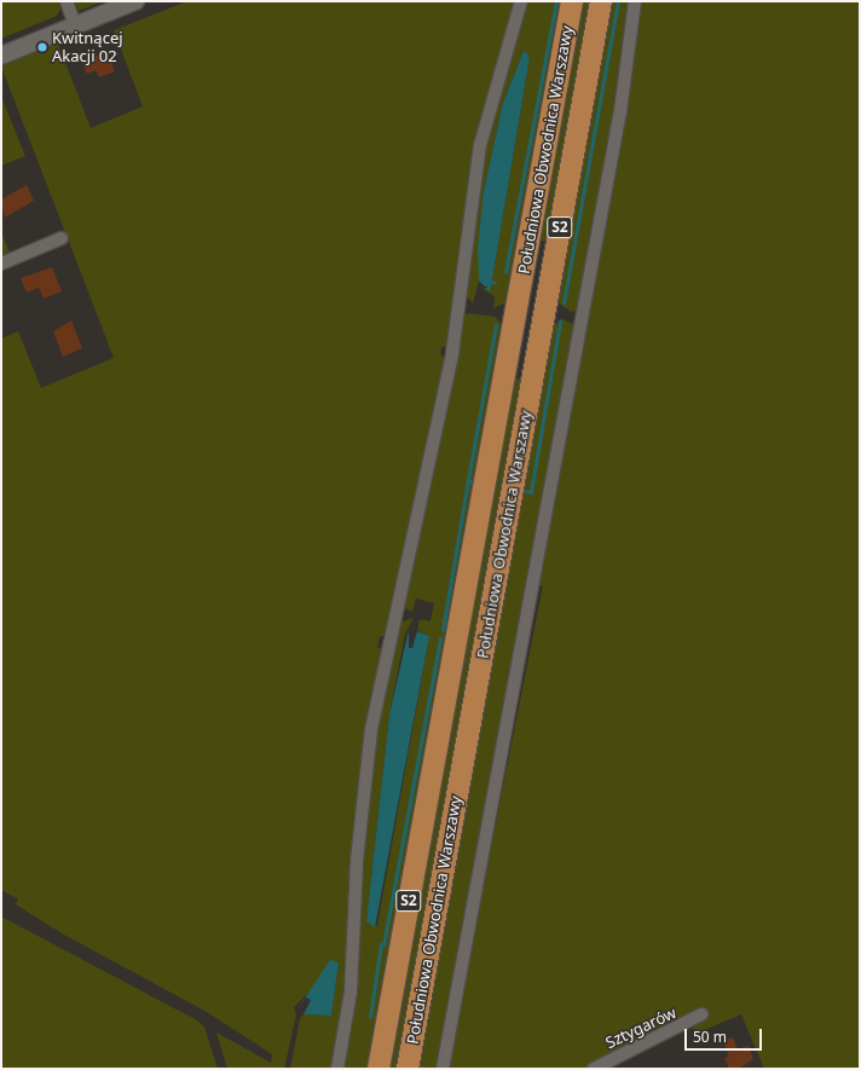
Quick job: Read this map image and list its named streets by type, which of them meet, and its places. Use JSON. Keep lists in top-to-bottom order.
{
  "streets": {
    "highway": ["Południowa Obwodnica Warszawy", "S2"],
    "street": ["Sztygarów"]
  },
  "places": ["Kwitnącej Akacji 02"],
  "scale_bar": "50 m"
}
